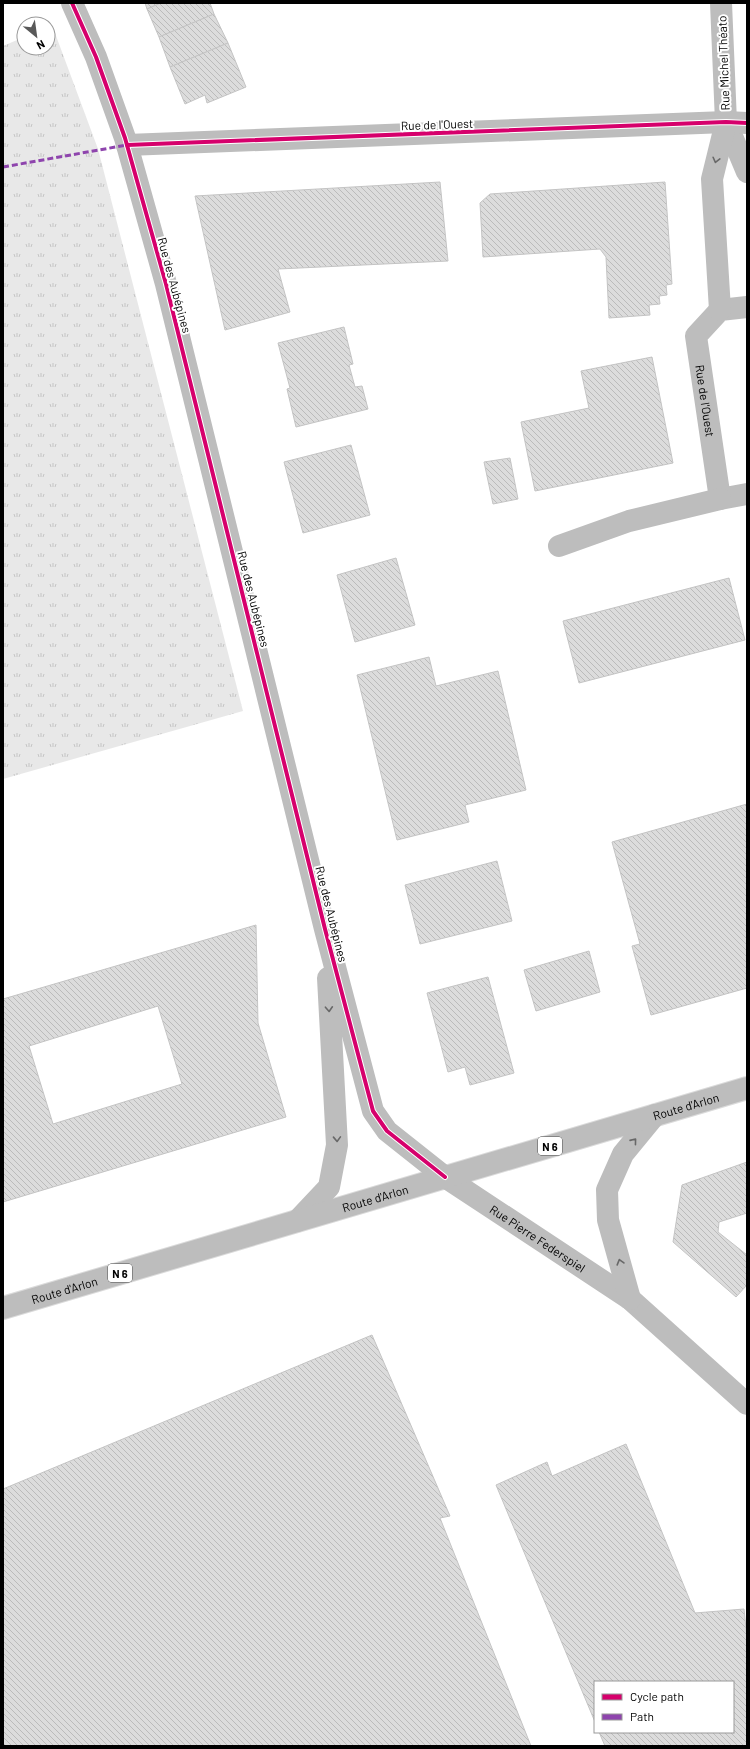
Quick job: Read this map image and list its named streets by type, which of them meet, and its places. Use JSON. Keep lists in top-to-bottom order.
{
  "streets": {
    "street": [
      "Rue Michel Théato",
      "Rue de l'Ouest",
      "Rue des Aubépines",
      "Route d'Arlon",
      "N 6",
      "Rue Pierre Federspiel"
    ]
  },
  "crossings": [
    ["Rue Michel Théato", "Rue de l'Ouest"],
    ["Rue de l'Ouest", "Rue des Aubépines"],
    ["Rue des Aubépines", "Route d'Arlon"],
    ["Rue des Aubépines", "Rue Pierre Federspiel"],
    ["Route d'Arlon", "Rue Pierre Federspiel"]
  ],
  "legend": ["Cycle path", "Path"],
  "north": "bottom right"
}
